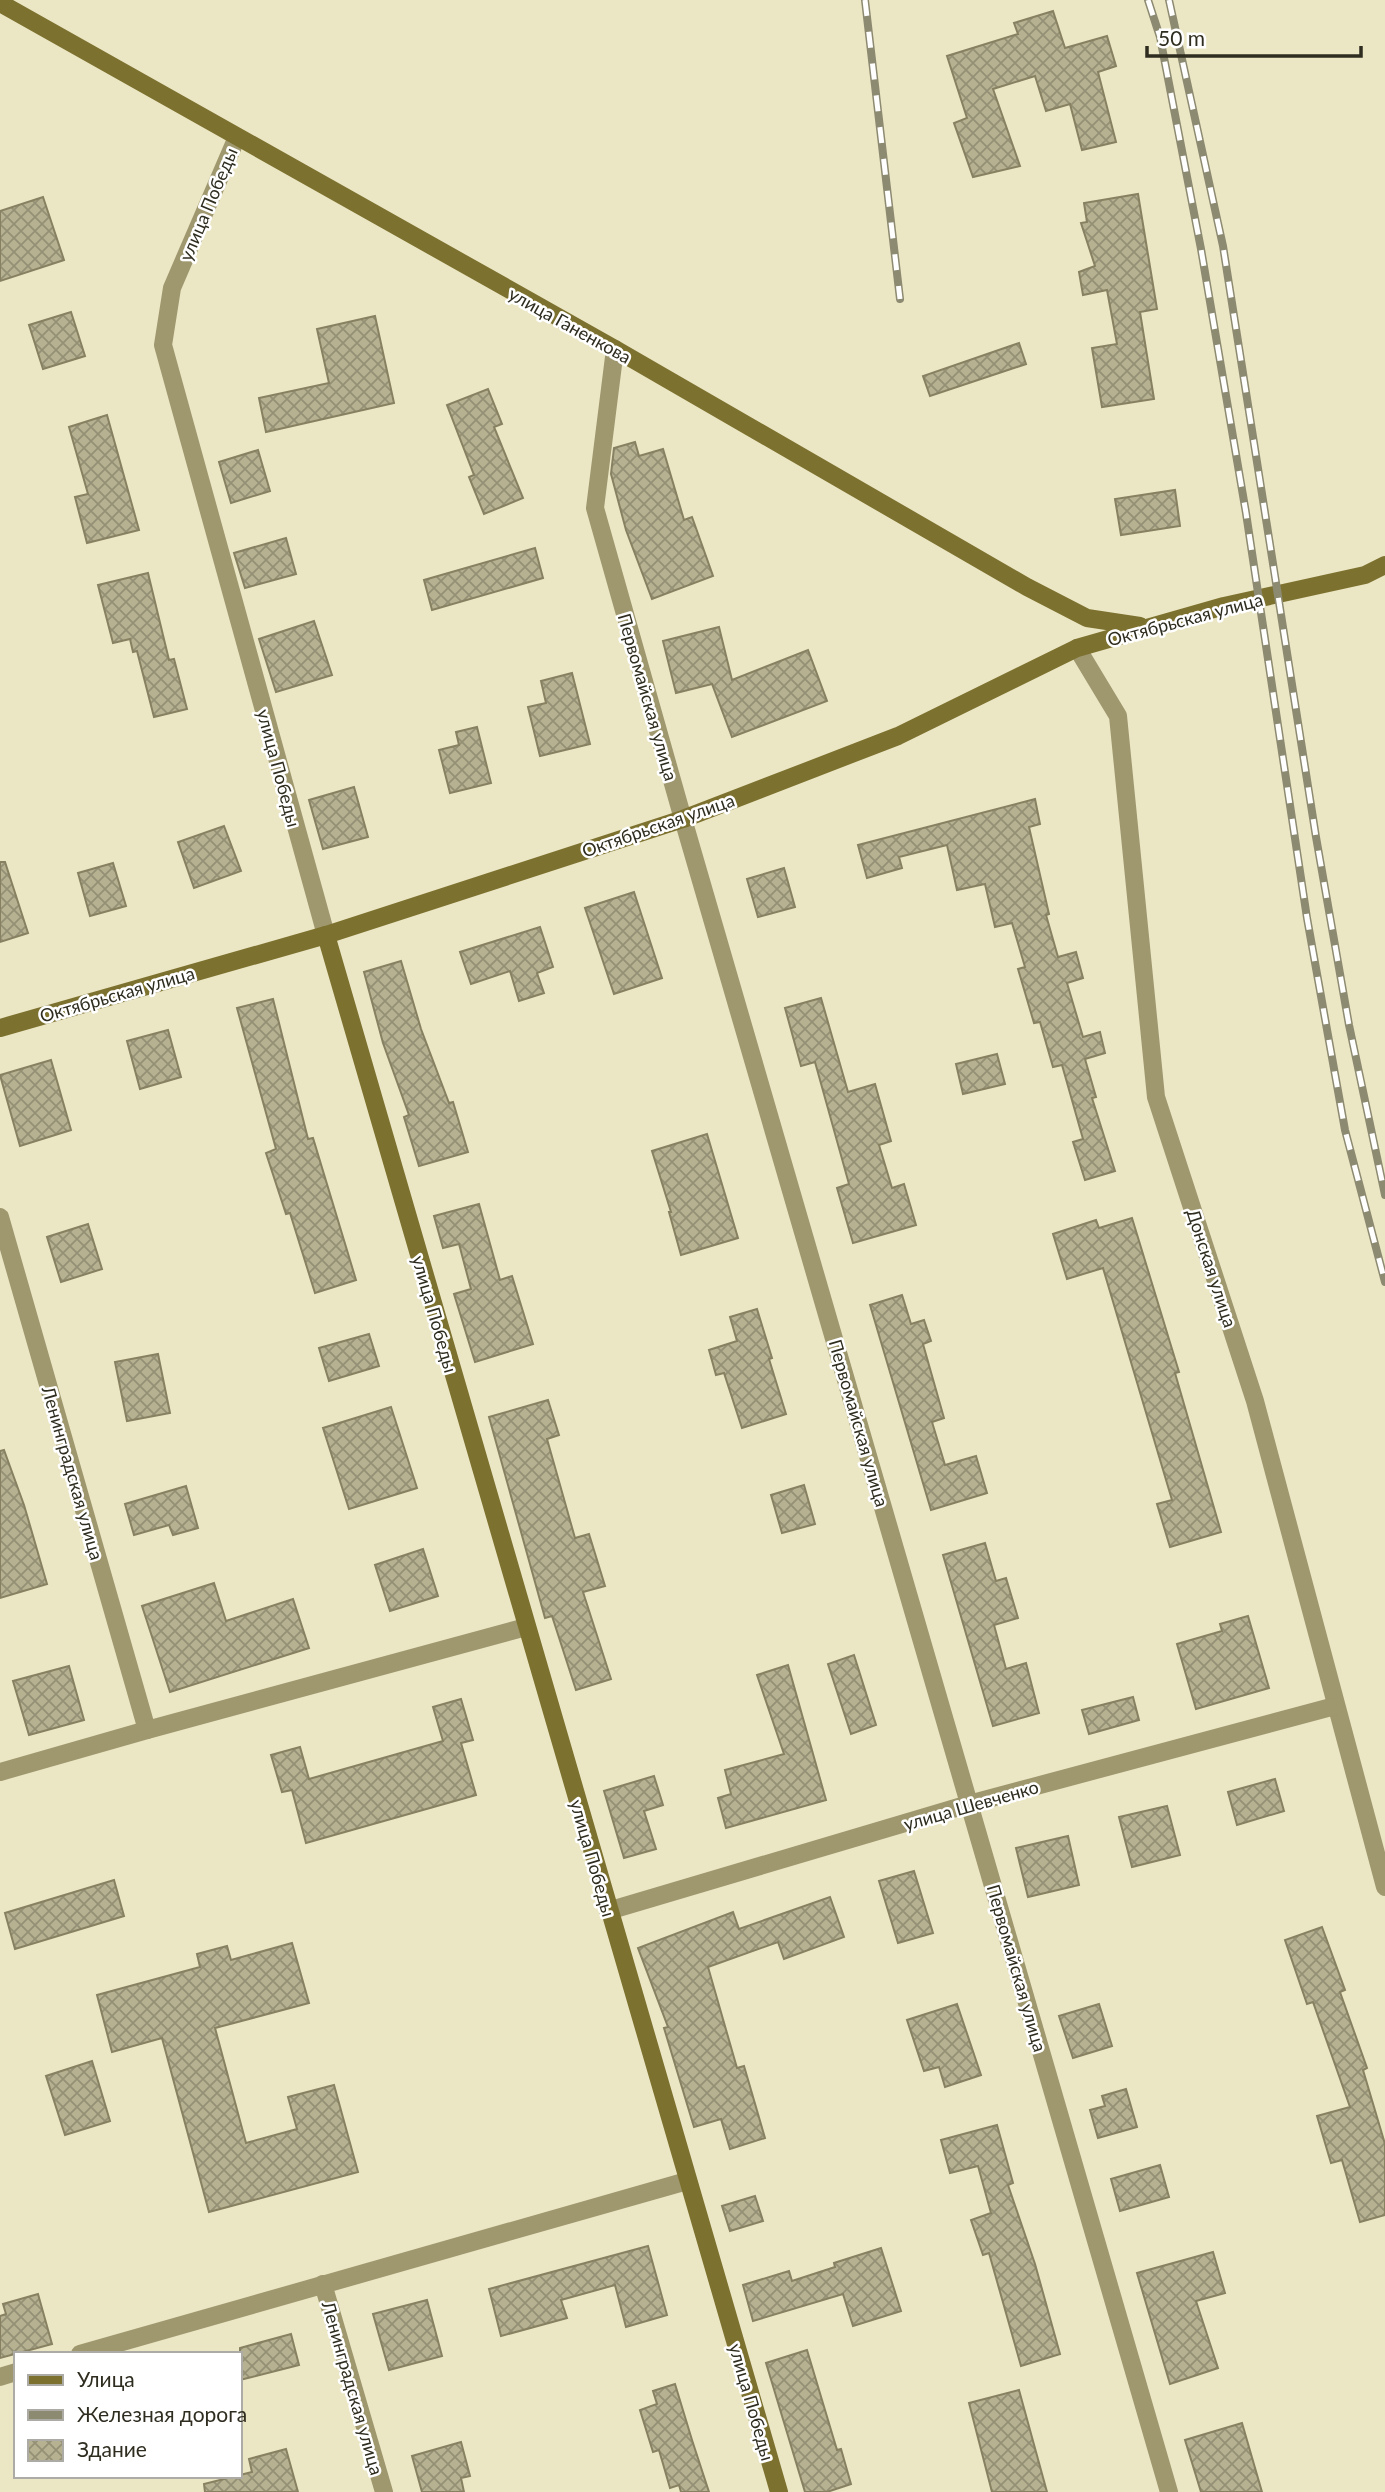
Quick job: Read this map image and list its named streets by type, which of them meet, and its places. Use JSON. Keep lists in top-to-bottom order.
{
  "streets": {
    "street": [
      "улица Победы",
      "улица Ганенкова",
      "Октябрьская улица",
      "Первомайская улица",
      "Донская улица",
      "Ленинградская улица",
      "улица Шевченко"
    ]
  },
  "crossings": [
    ["улица Победы", "улица Ганенкова"],
    ["улица Победы", "Октябрьская улица"],
    ["улица Победы", "улица Шевченко"],
    ["улица Ганенкова", "Октябрьская улица"],
    ["улица Ганенкова", "Первомайская улица"],
    ["Октябрьская улица", "Первомайская улица"],
    ["Октябрьская улица", "Донская улица"],
    ["Первомайская улица", "улица Шевченко"],
    ["Донская улица", "улица Шевченко"]
  ],
  "legend": ["Улица", "Железная дорога", "Здание"],
  "scale_bar": "50 m"
}
